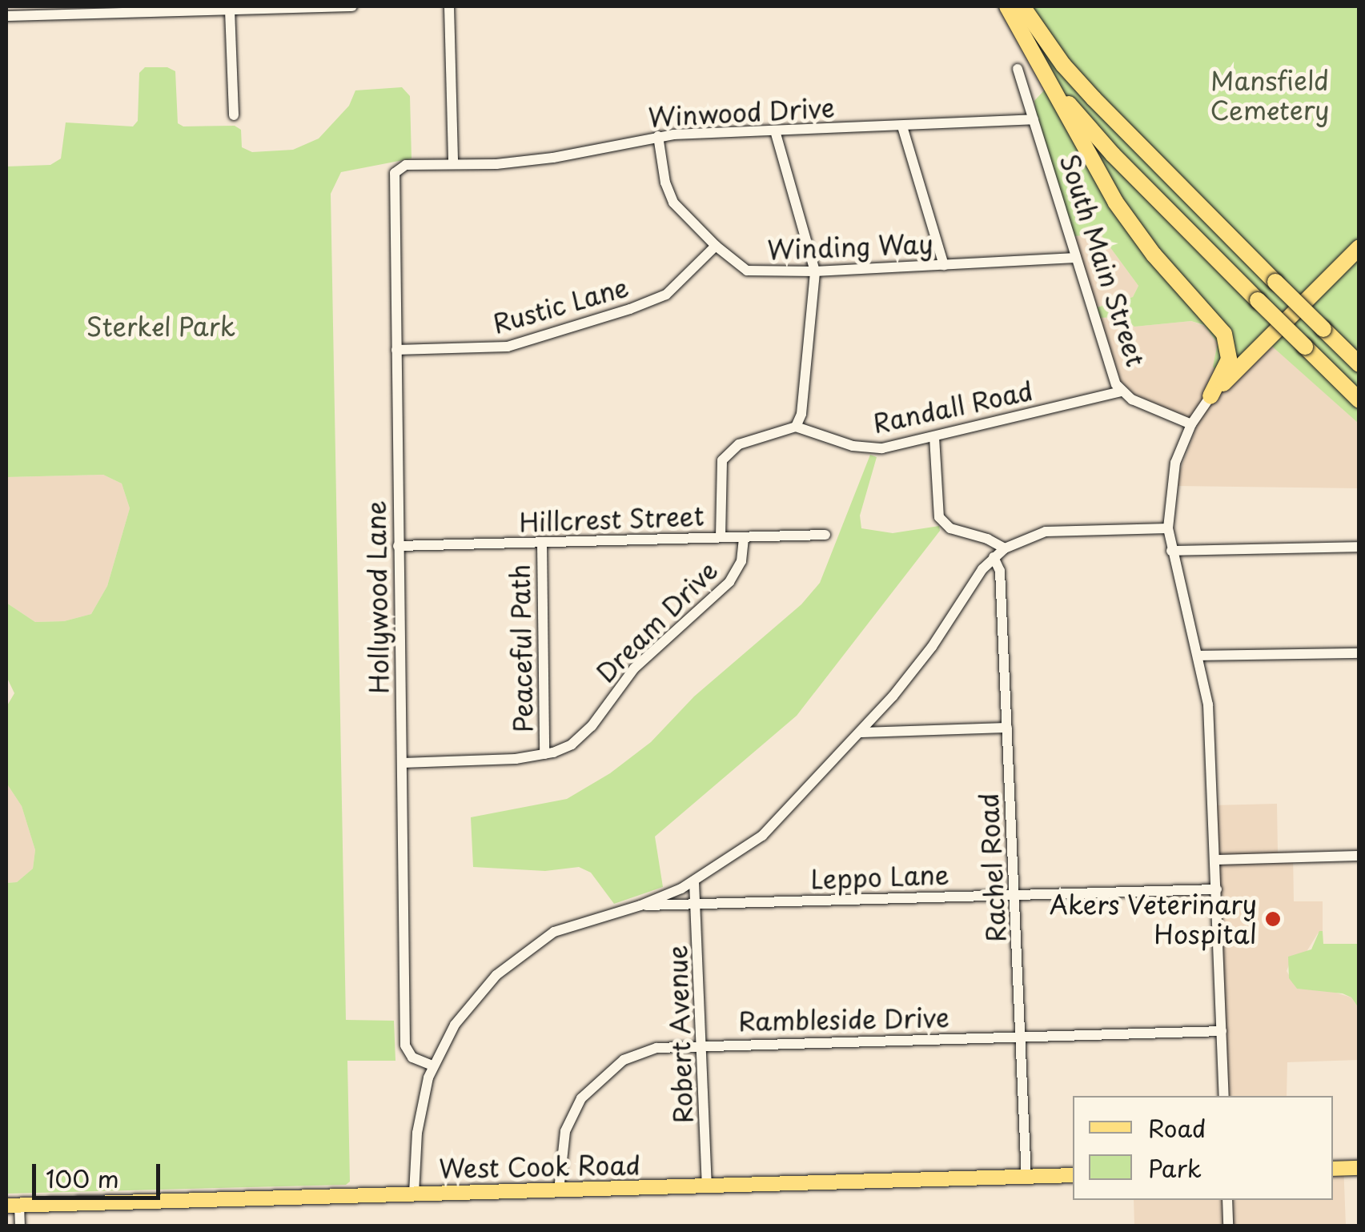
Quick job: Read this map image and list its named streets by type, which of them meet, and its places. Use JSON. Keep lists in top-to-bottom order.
{
  "streets": {
    "main road": ["West Cook Road"],
    "street": [
      "Winwood Drive",
      "Winding Way",
      "South Main Street",
      "Rustic Lane",
      "Randall Road",
      "Hillcrest Street",
      "Hollywood Lane",
      "Dream Drive",
      "Peaceful Path",
      "Rachel Road",
      "Leppo Lane",
      "Rambleside Drive",
      "Robert Avenue"
    ]
  },
  "crossings": [
    ["Winwood Drive", "Winding Way"],
    ["Winwood Drive", "South Main Street"],
    ["Winwood Drive", "Hollywood Lane"],
    ["Winding Way", "South Main Street"],
    ["Winding Way", "Rustic Lane"],
    ["South Main Street", "Randall Road"],
    ["Rustic Lane", "Hollywood Lane"],
    ["Hillcrest Street", "Hollywood Lane"],
    ["Hillcrest Street", "Dream Drive"],
    ["Hillcrest Street", "Peaceful Path"],
    ["Hollywood Lane", "Dream Drive"],
    ["Dream Drive", "Peaceful Path"],
    ["Rachel Road", "Leppo Lane"],
    ["Rachel Road", "Rambleside Drive"],
    ["Rachel Road", "West Cook Road"],
    ["Leppo Lane", "Robert Avenue"],
    ["Rambleside Drive", "Robert Avenue"],
    ["Rambleside Drive", "West Cook Road"],
    ["Robert Avenue", "West Cook Road"]
  ],
  "parks": ["Mansfield Cemetery", "Sterkel Park"],
  "places": ["Akers Veterinary Hospital"],
  "legend": ["Road", "Park"],
  "scale_bar": "100 m"
}
